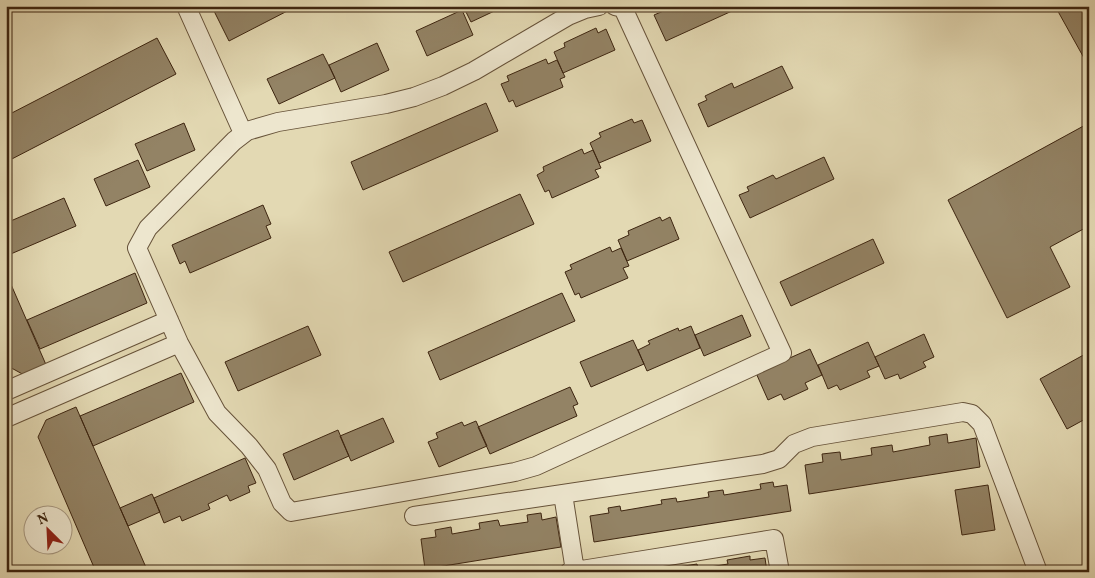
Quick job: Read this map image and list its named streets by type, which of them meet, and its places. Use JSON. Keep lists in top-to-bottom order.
{
  "north": "top left"
}
